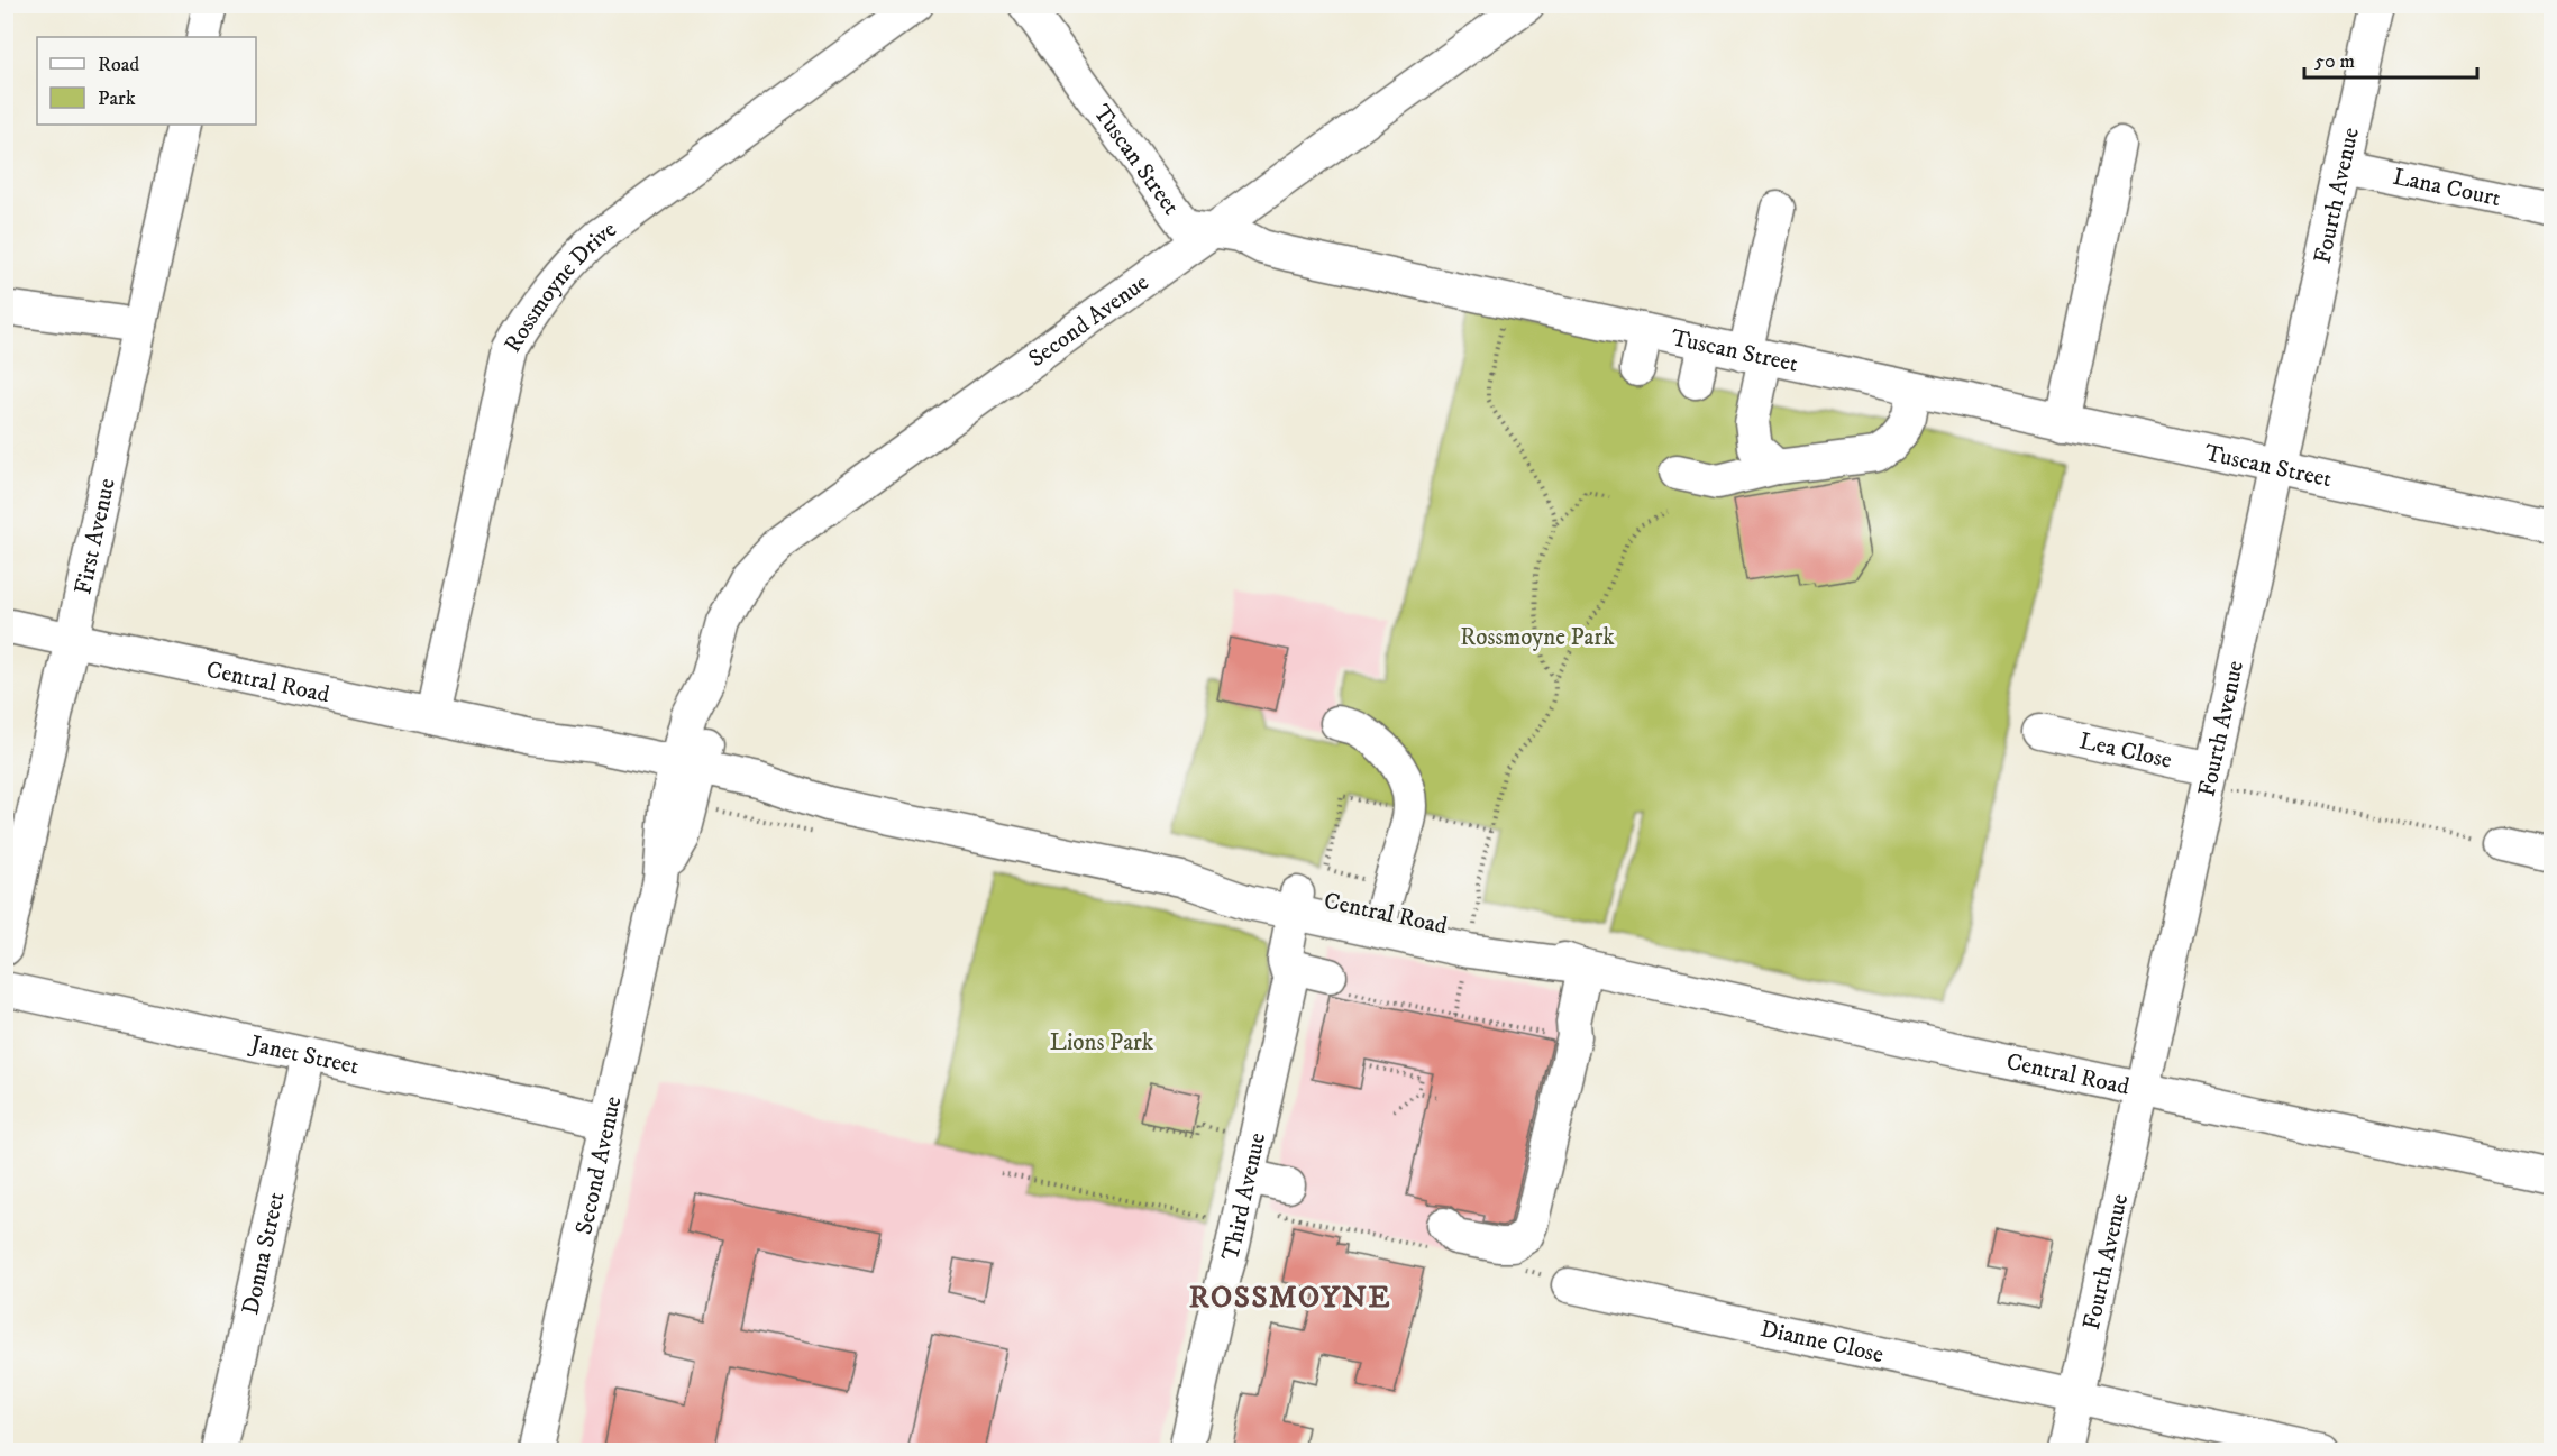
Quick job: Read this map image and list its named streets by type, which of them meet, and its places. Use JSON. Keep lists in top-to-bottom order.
{
  "streets": {
    "street": [
      "Tuscan Street",
      "Lana Court",
      "Fourth Avenue",
      "Rossmoyne Drive",
      "Second Avenue",
      "First Avenue",
      "Central Road",
      "Lea Close",
      "Janet Street",
      "Third Avenue",
      "Donna Street",
      "Dianne Close"
    ]
  },
  "crossings": [
    ["Tuscan Street", "Fourth Avenue"],
    ["Tuscan Street", "Second Avenue"],
    ["Lana Court", "Fourth Avenue"],
    ["Fourth Avenue", "Central Road"],
    ["Fourth Avenue", "Lea Close"],
    ["Fourth Avenue", "Dianne Close"],
    ["Rossmoyne Drive", "Central Road"],
    ["Second Avenue", "Central Road"],
    ["Second Avenue", "Janet Street"],
    ["First Avenue", "Central Road"],
    ["Central Road", "Third Avenue"],
    ["Janet Street", "Donna Street"]
  ],
  "districts": ["ROSSMOYNE"],
  "parks": ["Rossmoyne Park", "Lions Park"],
  "legend": ["Road", "Park"],
  "scale_bar": "50 m"
}
